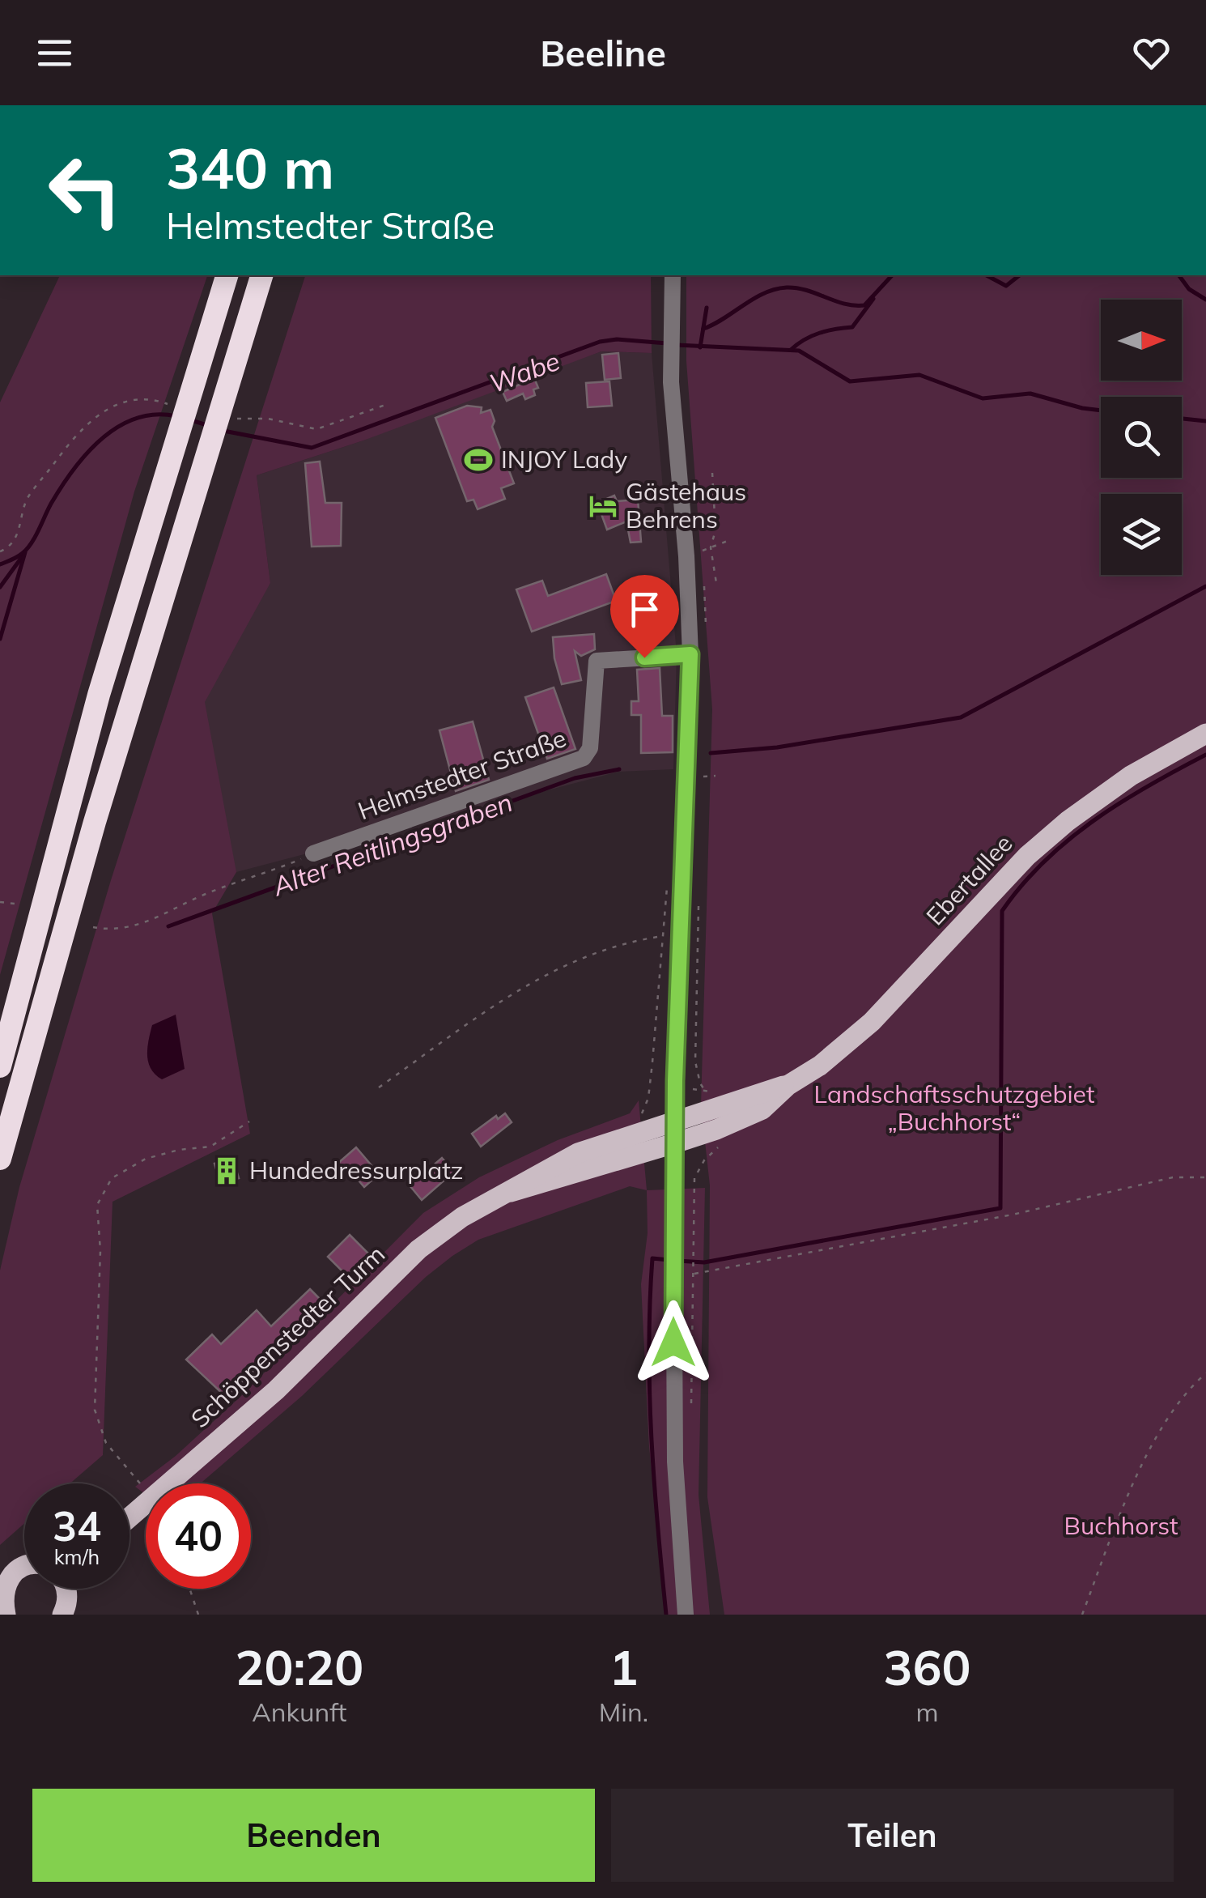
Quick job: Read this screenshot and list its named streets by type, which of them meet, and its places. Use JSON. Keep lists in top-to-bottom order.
{
  "streets": {
    "main road": ["Ebertallee", "Schöppenstedter Turm"],
    "street": ["Helmstedter Straße"]
  },
  "crossings": [
    ["Ebertallee", "Schöppenstedter Turm"]
  ],
  "water": ["Wabe", "Alter Reitlingsgraben"],
  "parks": ["Landschaftsschutzgebiet „Buchhorst“", "Buchhorst"],
  "places": {
    "sports": ["INJOY Lady"],
    "hotel": ["Gästehaus Behrens"],
    "building": ["Hundedressurplatz"]
  },
  "north": "right",
  "page": {
    "header": "Beeline",
    "turn": ["340 m", "Helmstedter Straße"],
    "speed": "34 km/h",
    "limit": "40",
    "eta": [
      "20:20",
      "Ankunft",
      "1",
      "Min.",
      "360",
      "m"
    ],
    "buttons": ["Beenden", "Teilen"]
  }
}
